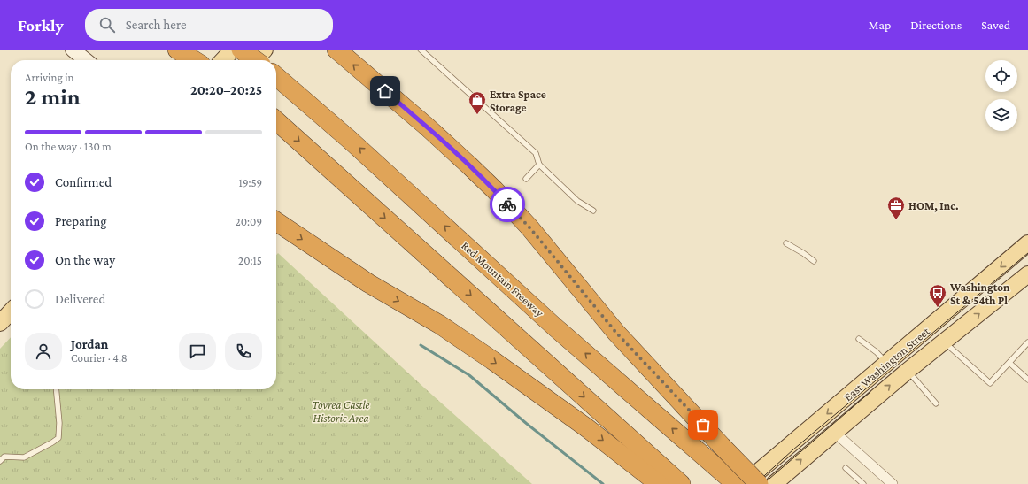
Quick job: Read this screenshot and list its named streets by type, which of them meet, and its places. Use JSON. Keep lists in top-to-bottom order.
{
  "streets": {
    "highway": ["Red Mountain Freeway"],
    "main road": ["East Washington Street"]
  },
  "parks": ["Tovrea Castle Historic Area"],
  "places": {
    "shop": ["Extra Space Storage"],
    "office": ["HOM, Inc."],
    "bus stop": ["Washington St & 54th Pl"]
  },
  "page": {
    "header": "Forkly",
    "search": "Search here",
    "nav": ["Map", "Directions", "Saved"],
    "heading": ["2 min", "Arriving in", "20:20–20:25"],
    "panel": ["Jordan", "Courier · 4.8"],
    "bar": "On the way · 130 m",
    "list": [
      ["Confirmed", "19:59"],
      ["Preparing", "20:09"],
      ["On the way", "20:15"],
      "Delivered"
    ]
  }
}
